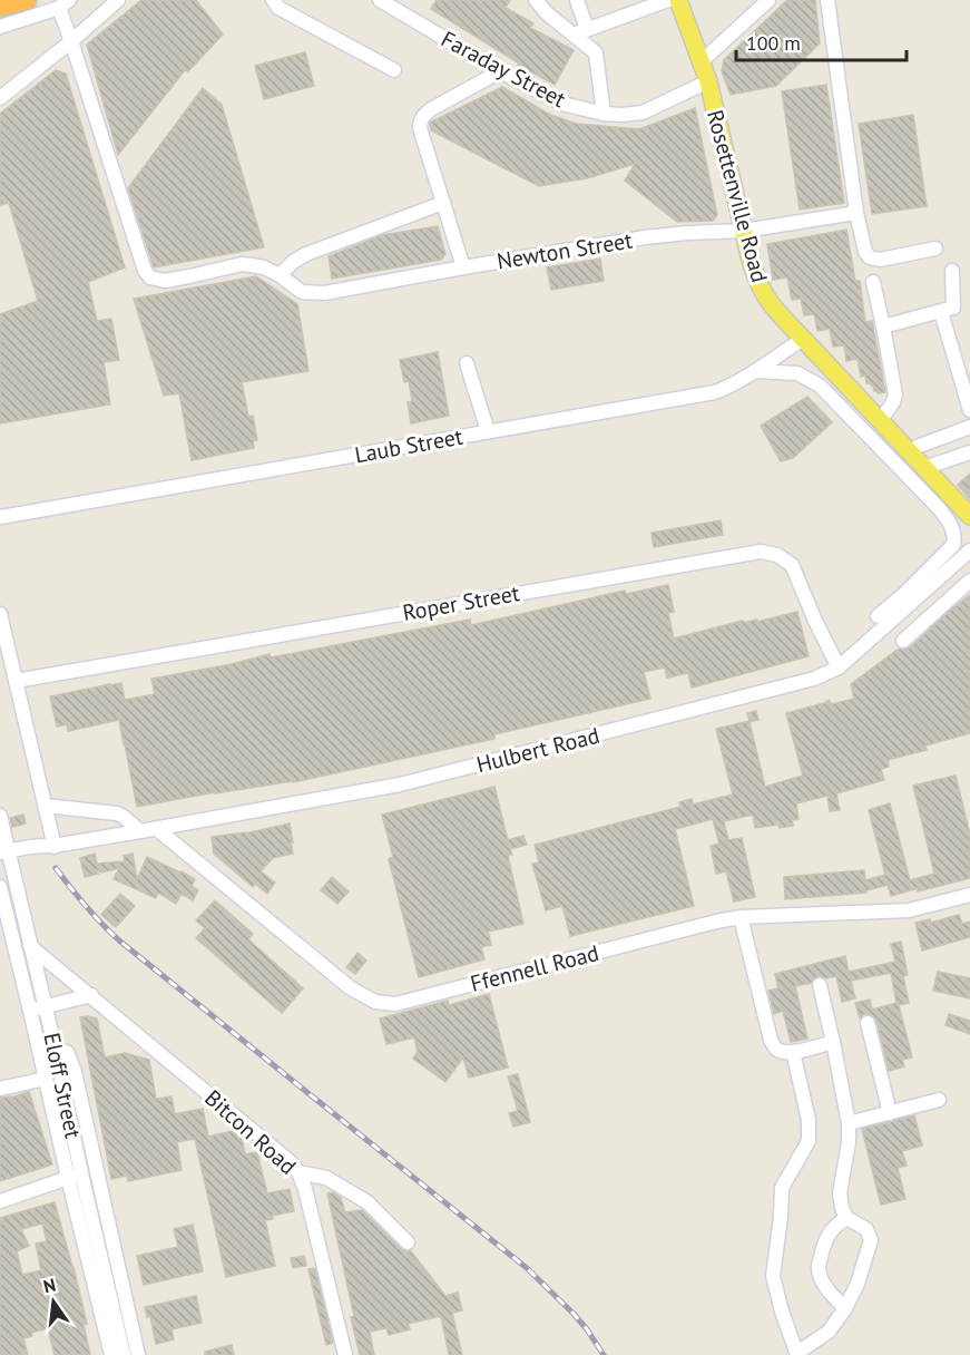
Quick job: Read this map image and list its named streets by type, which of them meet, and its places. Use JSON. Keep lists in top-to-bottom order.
{
  "streets": {
    "main road": ["Rosettenville Road"],
    "street": [
      "Faraday Street",
      "Newton Street",
      "Laub Street",
      "Roper Street",
      "Hulbert Road",
      "Ffennell Road",
      "Eloff Street",
      "Bitcon Road"
    ]
  },
  "crossings": [
    ["Faraday Street", "Rosettenville Road"],
    ["Rosettenville Road", "Newton Street"],
    ["Rosettenville Road", "Laub Street"],
    ["Roper Street", "Hulbert Road"],
    ["Hulbert Road", "Ffennell Road"],
    ["Hulbert Road", "Eloff Street"],
    ["Eloff Street", "Bitcon Road"]
  ],
  "scale_bar": "100 m",
  "north": "top"
}
